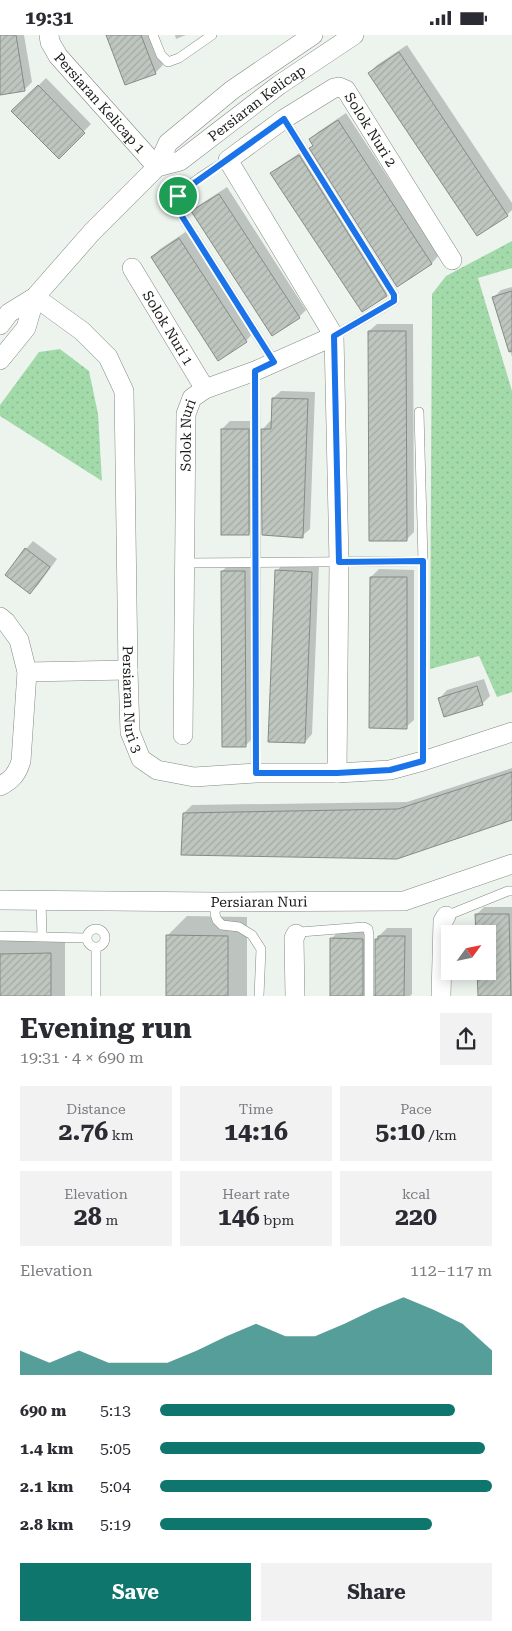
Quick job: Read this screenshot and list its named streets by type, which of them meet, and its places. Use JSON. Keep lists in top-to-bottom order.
{
  "streets": {
    "street": [
      "Persiaran Kelicap 1",
      "Persiaran Kelicap",
      "Solok Nuri 2",
      "Solok Nuri 1",
      "Solok Nuri",
      "Persiaran Nuri 3",
      "Persiaran Nuri"
    ]
  },
  "crossings": [
    ["Persiaran Kelicap 1", "Persiaran Kelicap"],
    ["Persiaran Kelicap", "Persiaran Nuri 3"],
    ["Solok Nuri 1", "Solok Nuri"]
  ],
  "north": "top right",
  "page": {
    "status": "19:31",
    "heading": ["Evening run", "19:31 · 4 × 690 m"],
    "stats": [
      ["Distance", "2.76 km"],
      ["Time", "14:16"],
      ["Pace", "5:10 /km"],
      ["Elevation", "28 m"],
      ["Heart rate", "146 bpm"],
      ["kcal", "220"]
    ],
    "chart": ["Elevation", "112–117 m"],
    "list": [
      {
        "name": "690 m",
        "note": "5:13"
      },
      {
        "name": "1.4 km",
        "note": "5:05"
      },
      {
        "name": "2.1 km",
        "note": "5:04"
      },
      {
        "name": "2.8 km",
        "note": "5:19"
      }
    ],
    "buttons": ["Save", "Share"]
  }
}
